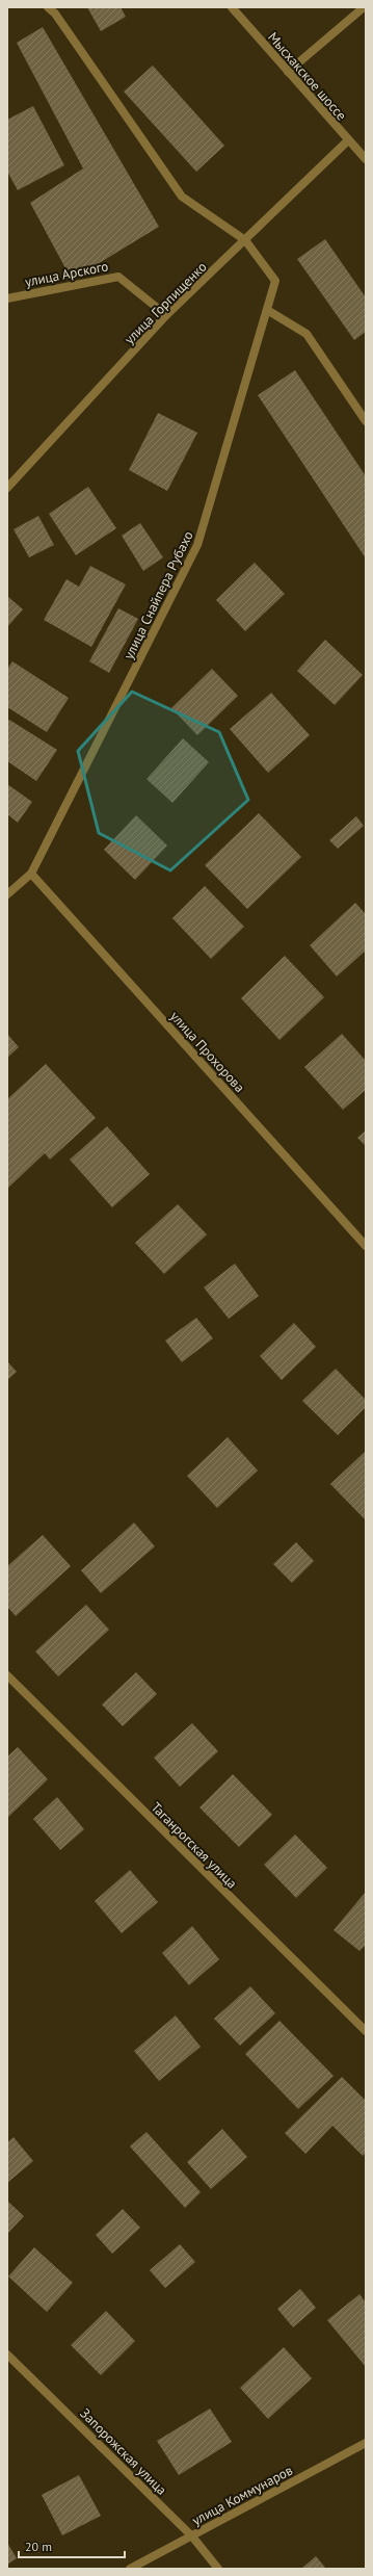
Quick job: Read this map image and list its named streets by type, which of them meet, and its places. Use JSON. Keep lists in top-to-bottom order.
{
  "streets": {
    "street": [
      "Мысхакское шоссе",
      "улица Арского",
      "улица Горпищенко",
      "улица Снайпера Рубахо",
      "улица Прохорова",
      "Таганрогская улица",
      "Запорожская улица",
      "улица Коммунаров"
    ]
  },
  "crossings": [
    ["Мысхакское шоссе", "улица Горпищенко"],
    ["улица Арского", "улица Горпищенко"],
    ["улица Горпищенко", "улица Снайпера Рубахо"],
    ["улица Снайпера Рубахо", "улица Прохорова"],
    ["Запорожская улица", "улица Коммунаров"]
  ],
  "scale_bar": "20 m"
}
